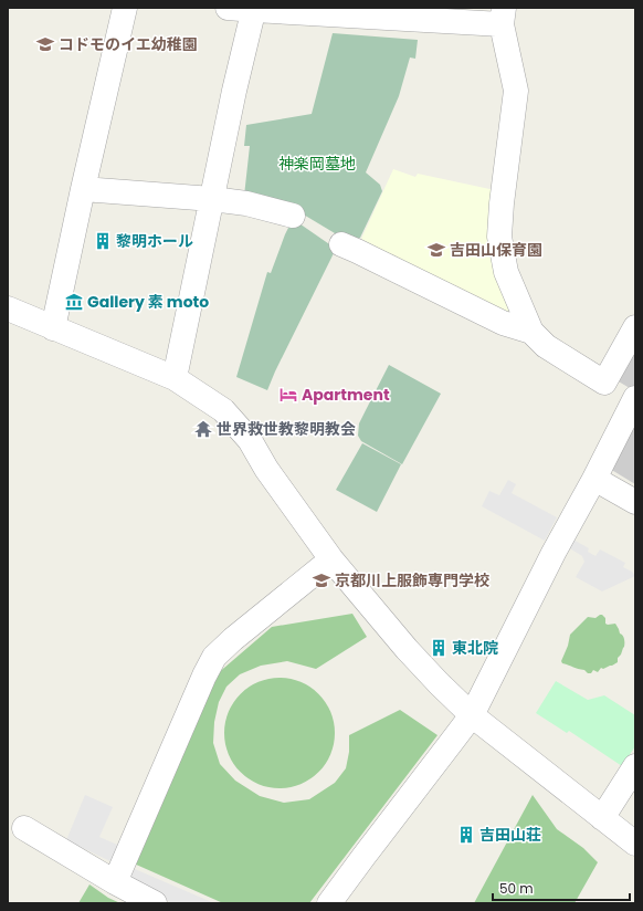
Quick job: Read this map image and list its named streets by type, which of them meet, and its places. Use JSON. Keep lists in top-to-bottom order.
{
  "parks": ["神楽岡墓地"],
  "places": {
    "school or university": ["コドモのイエ幼稚園", "吉田山保育園", "京都川上服飾専門学校"],
    "building": ["黎明ホール", "東北院", "吉田山荘"],
    "museum": ["Gallery 素 moto"],
    "hotel": ["Apartment"],
    "temple": ["世界救世教黎明教会"]
  },
  "scale_bar": "50 m"
}
